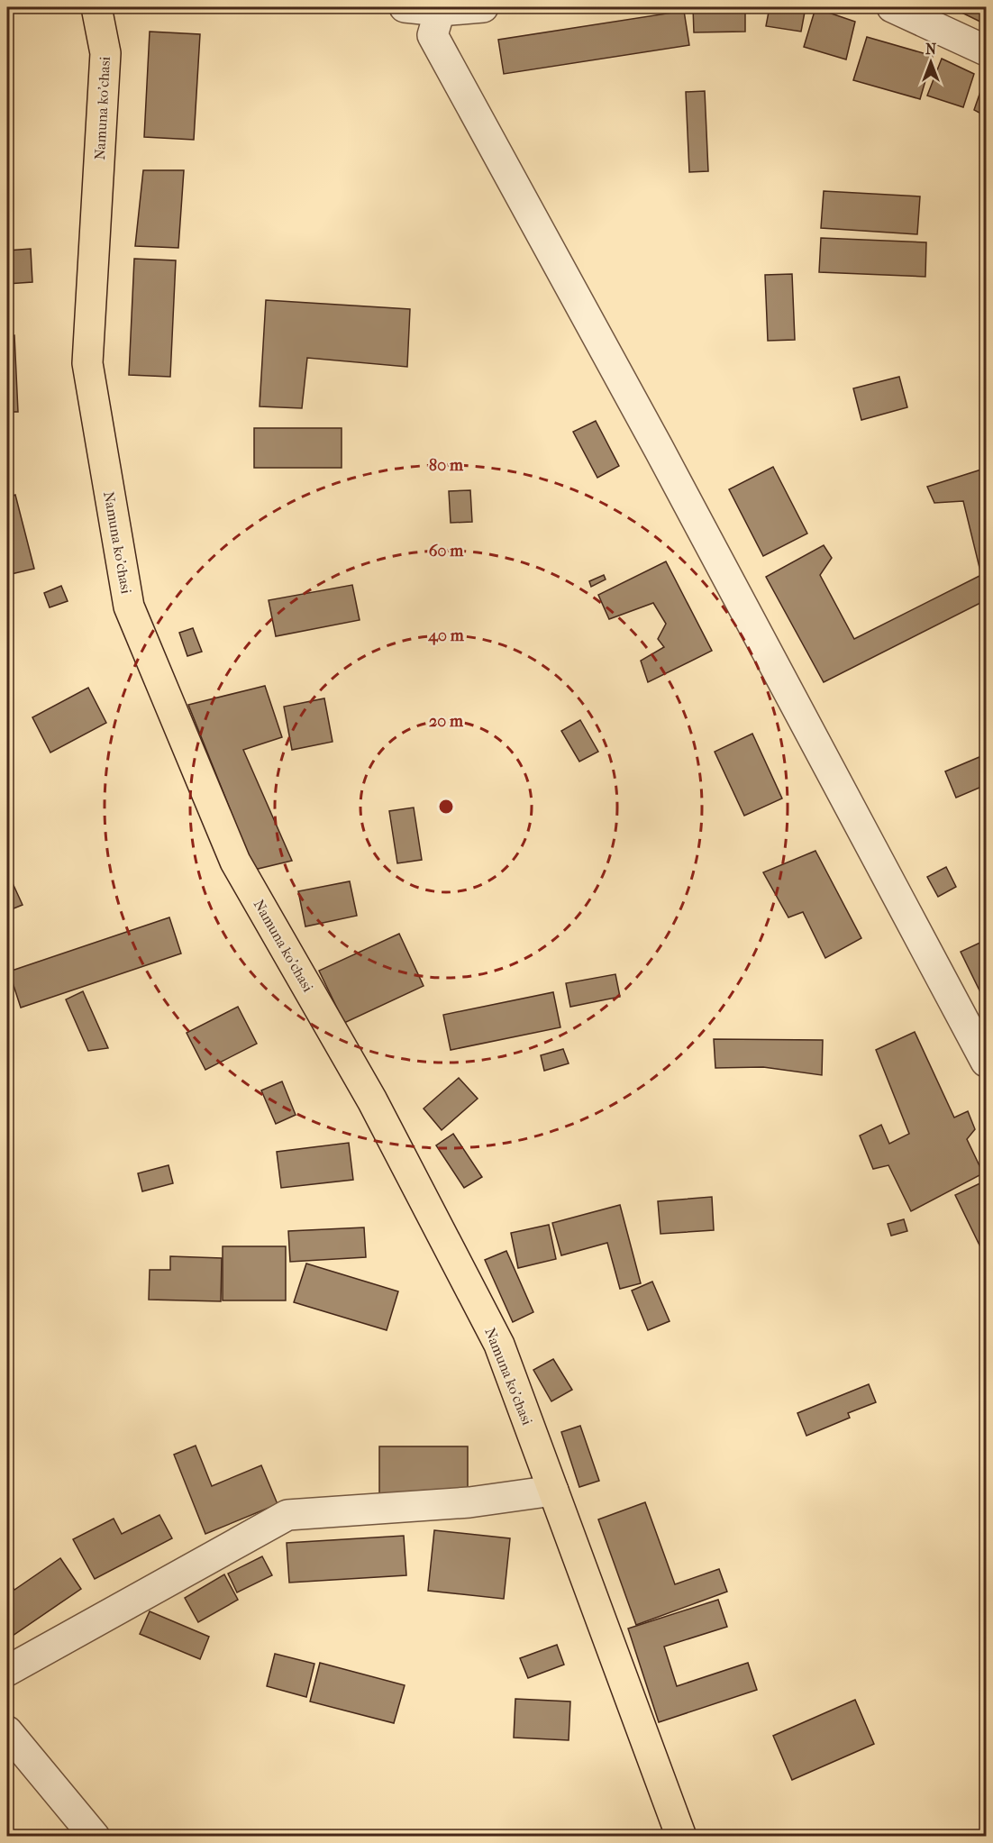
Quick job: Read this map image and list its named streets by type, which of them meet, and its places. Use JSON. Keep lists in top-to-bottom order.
{
  "streets": {
    "main road": ["Namuna ko'chasi"]
  },
  "north": "top",
  "rings": [
    "80 m",
    "60 m",
    "40 m",
    "20 m"
  ]
}
